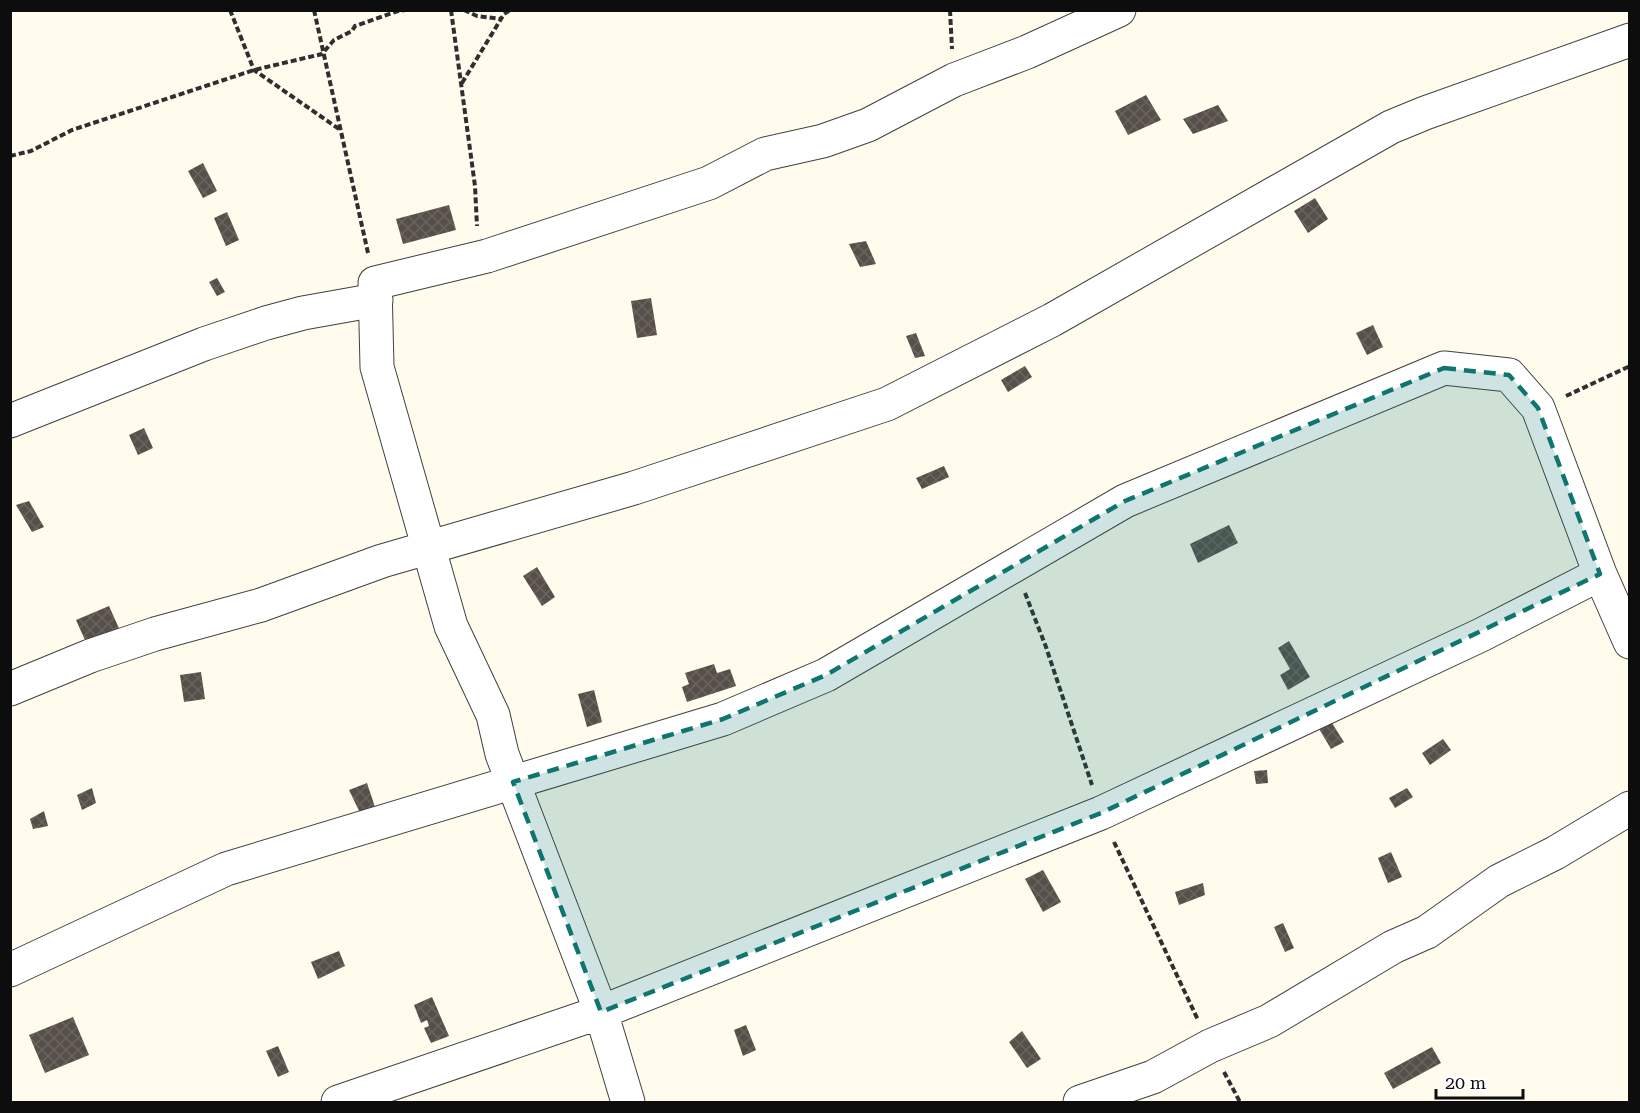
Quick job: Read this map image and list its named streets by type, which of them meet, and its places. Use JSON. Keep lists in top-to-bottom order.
{
  "scale_bar": "20 m"
}
